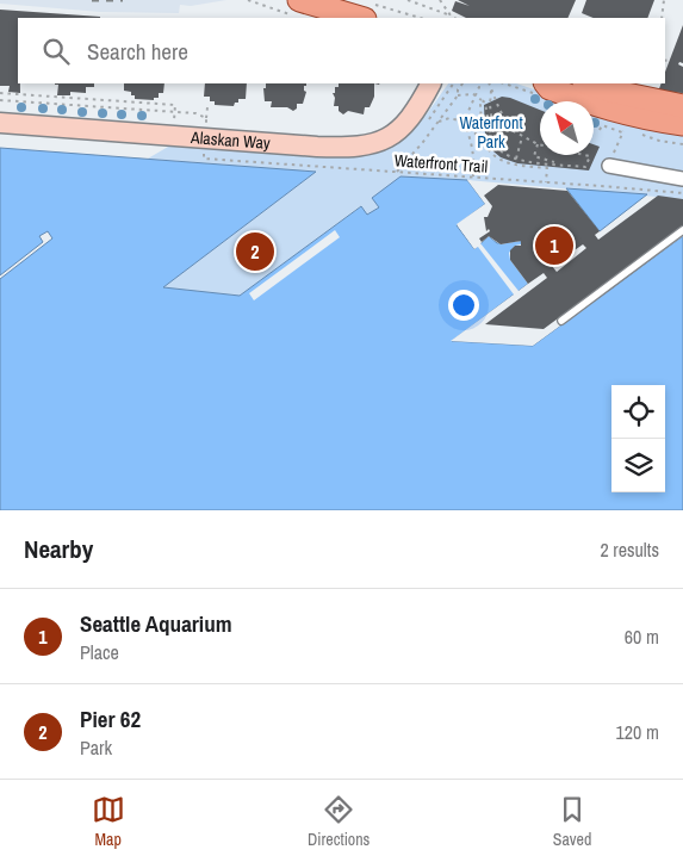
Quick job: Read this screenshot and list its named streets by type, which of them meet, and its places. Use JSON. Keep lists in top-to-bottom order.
{
  "streets": {
    "main road": ["Alaskan Way"],
    "path": ["Waterfront Trail"]
  },
  "parks": ["Waterfront Park"],
  "north": "top left",
  "page": {
    "search": "Search here",
    "pins": ["1", "2"],
    "heading": ["Nearby", "2 results"],
    "list": [
      {
        "mark": "1",
        "name": "Seattle Aquarium",
        "note": "Place",
        "value": "60 m"
      },
      {
        "mark": "2",
        "name": "Pier 62",
        "note": "Park",
        "value": "120 m"
      }
    ],
    "nav": ["Map", "Directions", "Saved"]
  }
}
